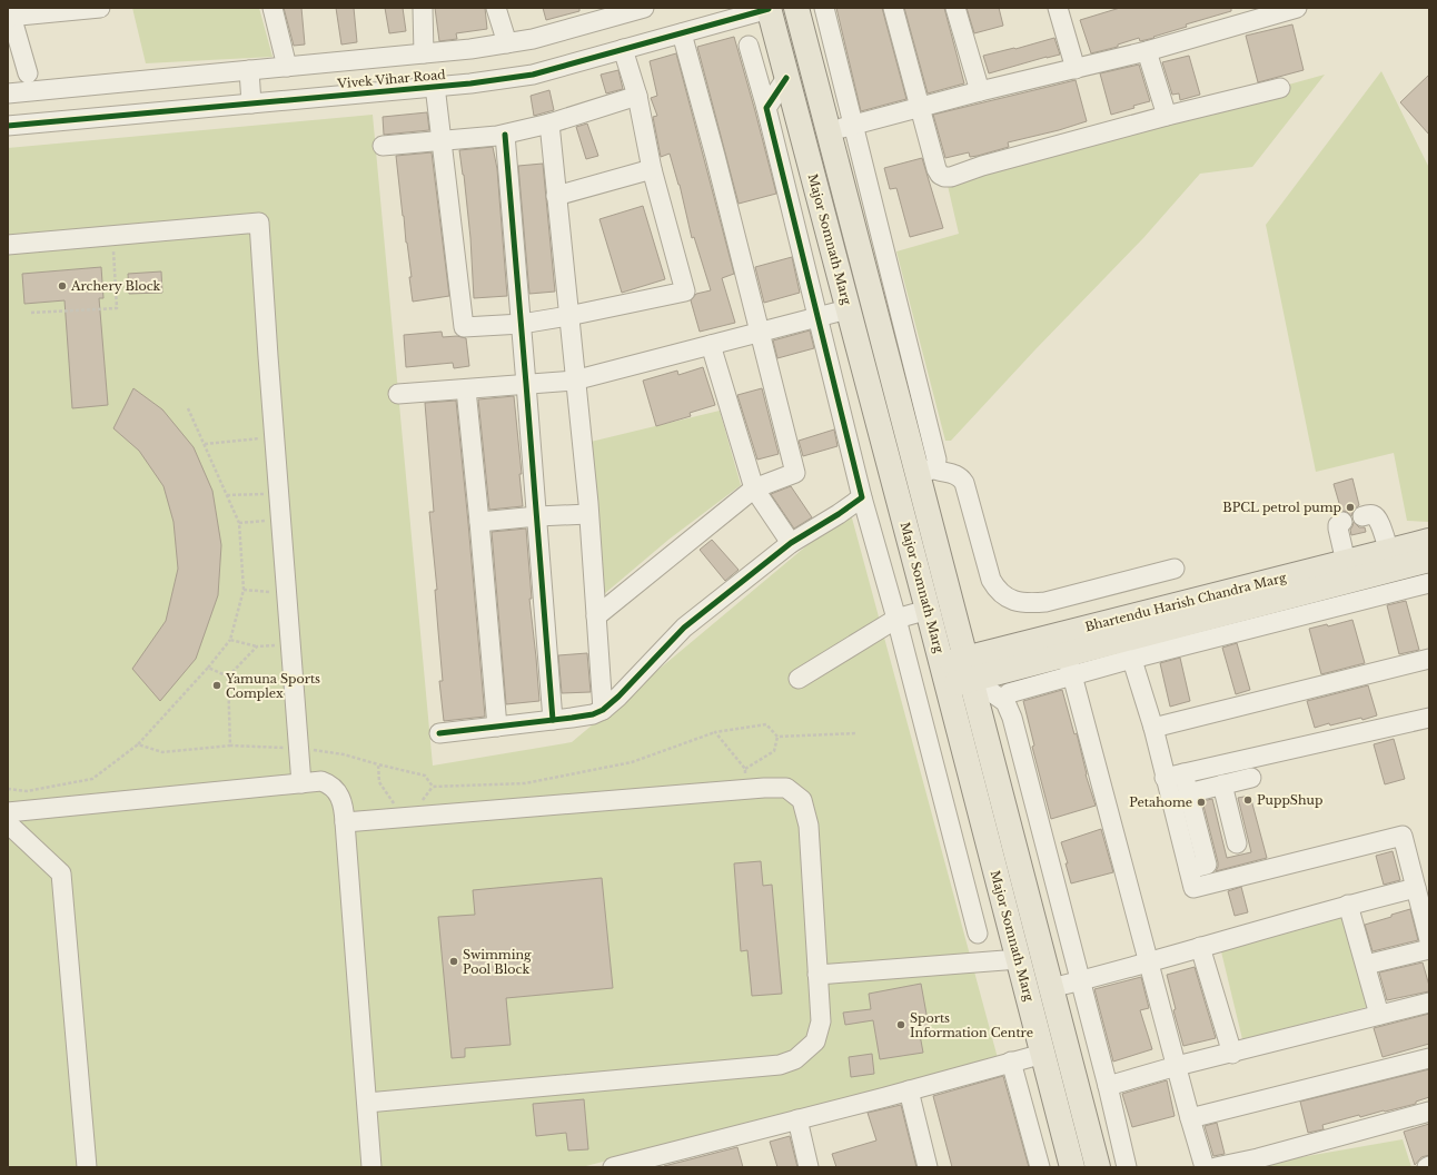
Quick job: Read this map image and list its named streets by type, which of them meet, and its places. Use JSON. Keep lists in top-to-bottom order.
{
  "streets": {
    "main road": ["Major Somnath Marg", "Bhartendu Harish Chandra Marg"],
    "street": ["Vivek Vihar Road"]
  },
  "crossings": [
    ["Vivek Vihar Road", "Major Somnath Marg"],
    ["Major Somnath Marg", "Bhartendu Harish Chandra Marg"]
  ],
  "places": [
    "Archery Block",
    "BPCL petrol pump",
    "Yamuna Sports Complex",
    "PuppShup",
    "Petahome",
    "Swimming Pool Block",
    "Sports Information Centre"
  ]
}
